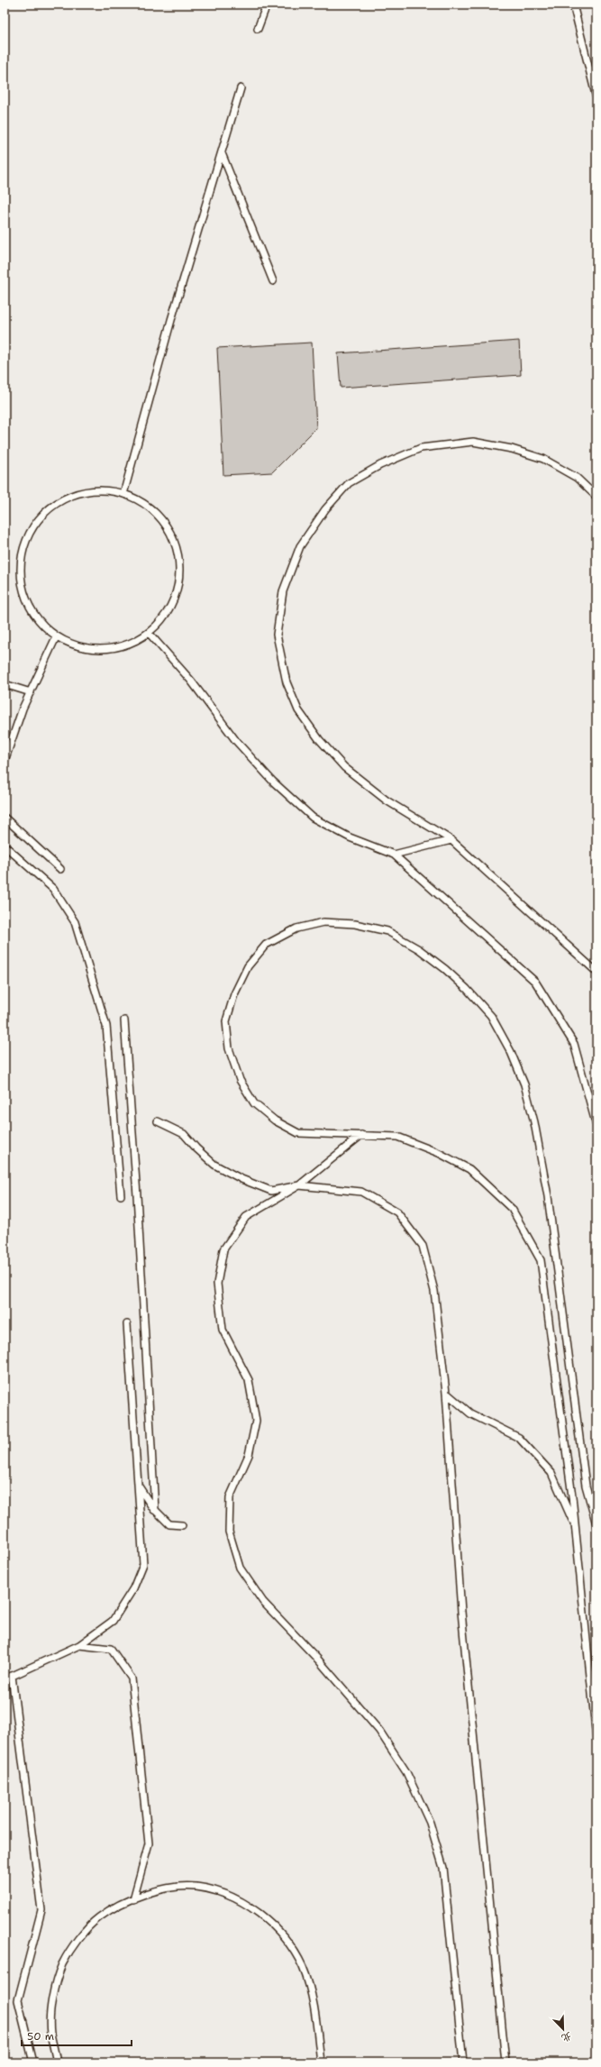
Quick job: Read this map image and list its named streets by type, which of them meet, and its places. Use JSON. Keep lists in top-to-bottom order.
{
  "scale_bar": "50 m",
  "north": "bottom right"
}
